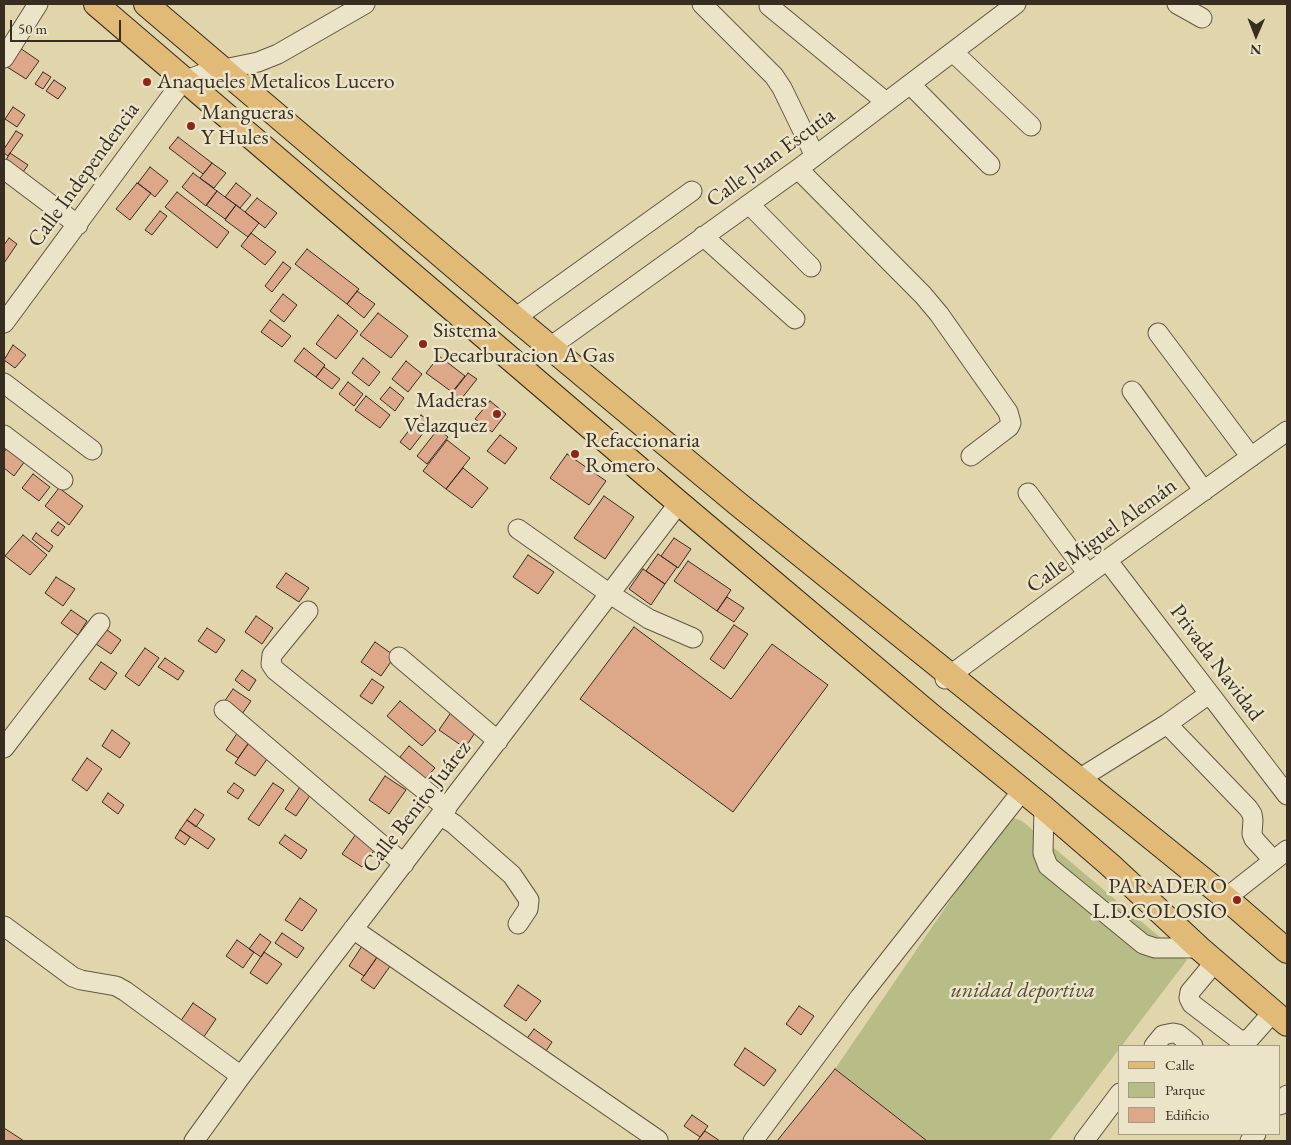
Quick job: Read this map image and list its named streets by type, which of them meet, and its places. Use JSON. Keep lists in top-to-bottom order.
{
  "streets": {
    "street": [
      "Calle Juan Escutia",
      "Calle Independencia",
      "Calle Miguel Alemán",
      "Privada Navidad",
      "Calle Benito Juárez"
    ]
  },
  "crossings": [
    ["Calle Miguel Alemán", "Privada Navidad"]
  ],
  "parks": ["unidad deportiva"],
  "places": [
    "Anaqueles Metalicos Lucero",
    "Mangueras Y Hules",
    "Sistema Decarburacion A Gas",
    "Maderas Velazquez",
    "Refaccionaria Romero",
    "PARADERO L.D.COLOSIO"
  ],
  "legend": ["Calle", "Parque", "Edificio"],
  "scale_bar": "50 m",
  "north": "bottom"
}
